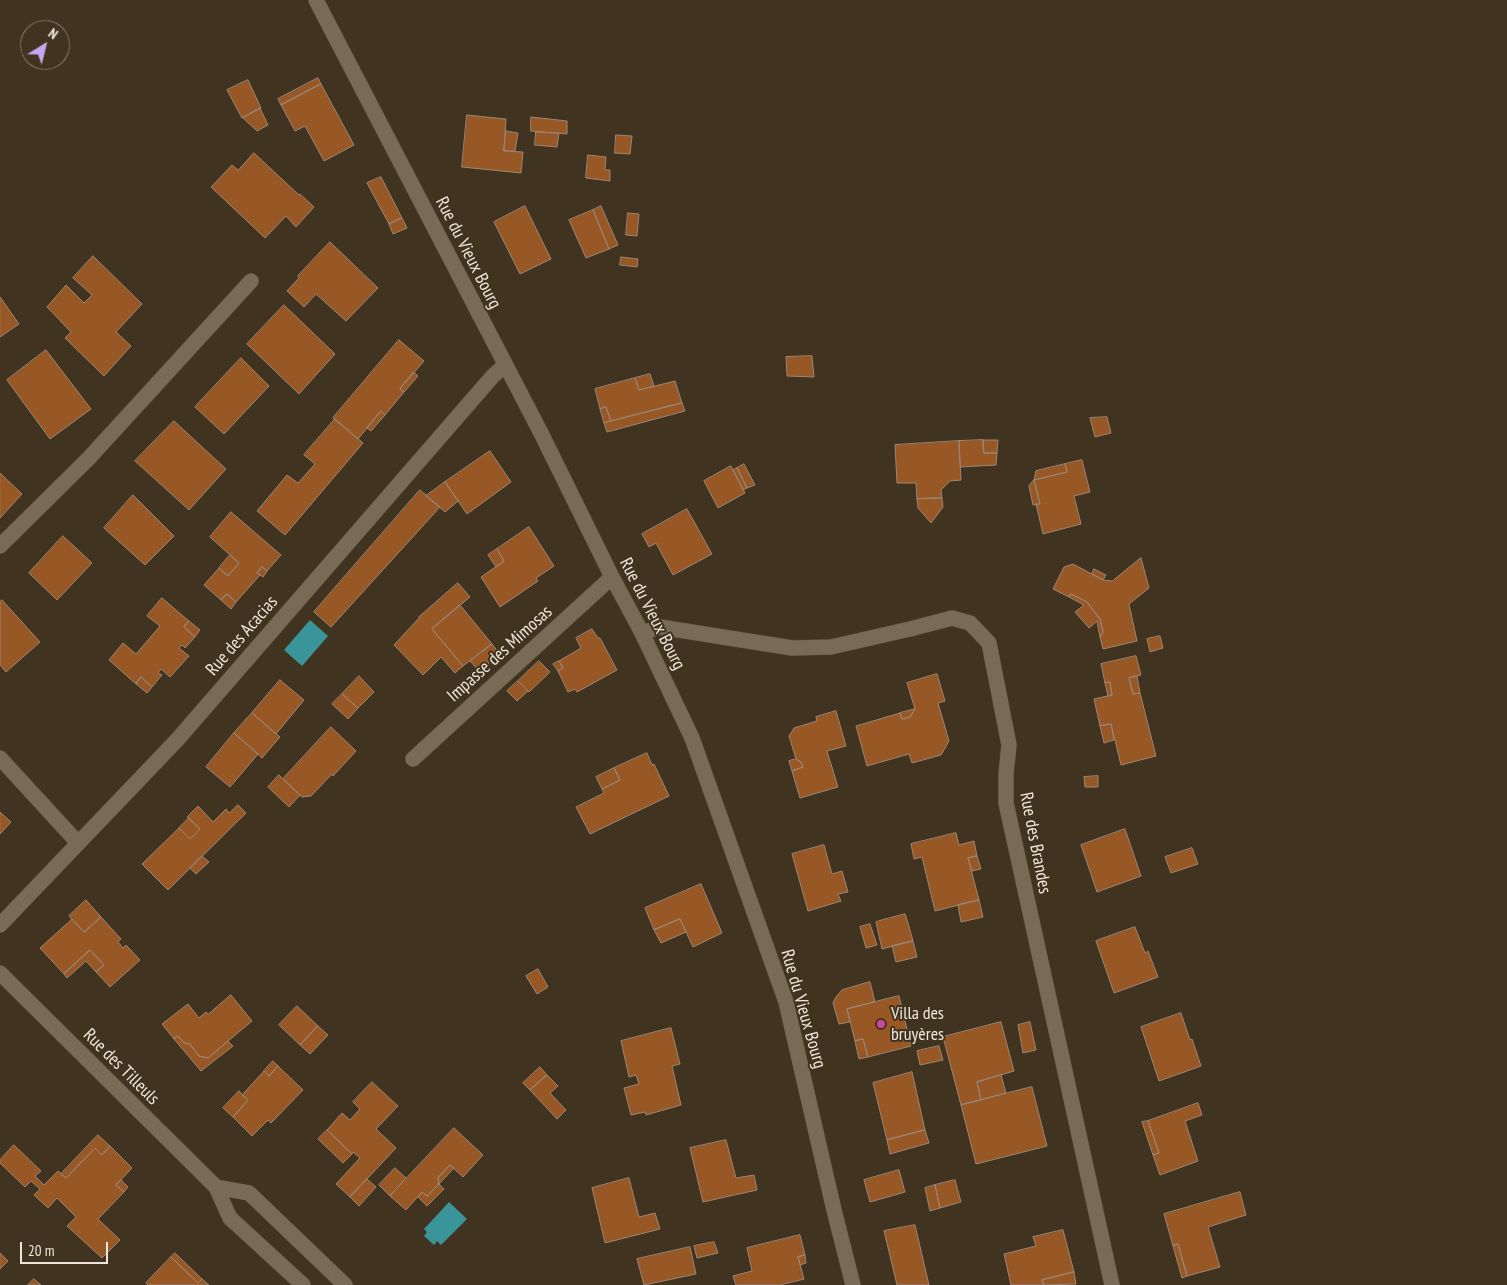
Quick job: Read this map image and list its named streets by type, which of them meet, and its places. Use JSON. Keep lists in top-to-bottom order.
{
  "streets": {
    "street": [
      "Rue du Vieux Bourg",
      "Rue des Acacias",
      "Impasse des Mimosas",
      "Rue des Brandes",
      "Rue des Tilleuls"
    ]
  },
  "crossings": [
    ["Rue du Vieux Bourg", "Rue des Acacias"],
    ["Rue du Vieux Bourg", "Impasse des Mimosas"],
    ["Rue du Vieux Bourg", "Rue des Brandes"]
  ],
  "places": ["Villa des bruyères"],
  "scale_bar": "20 m",
  "north": "top right"
}
